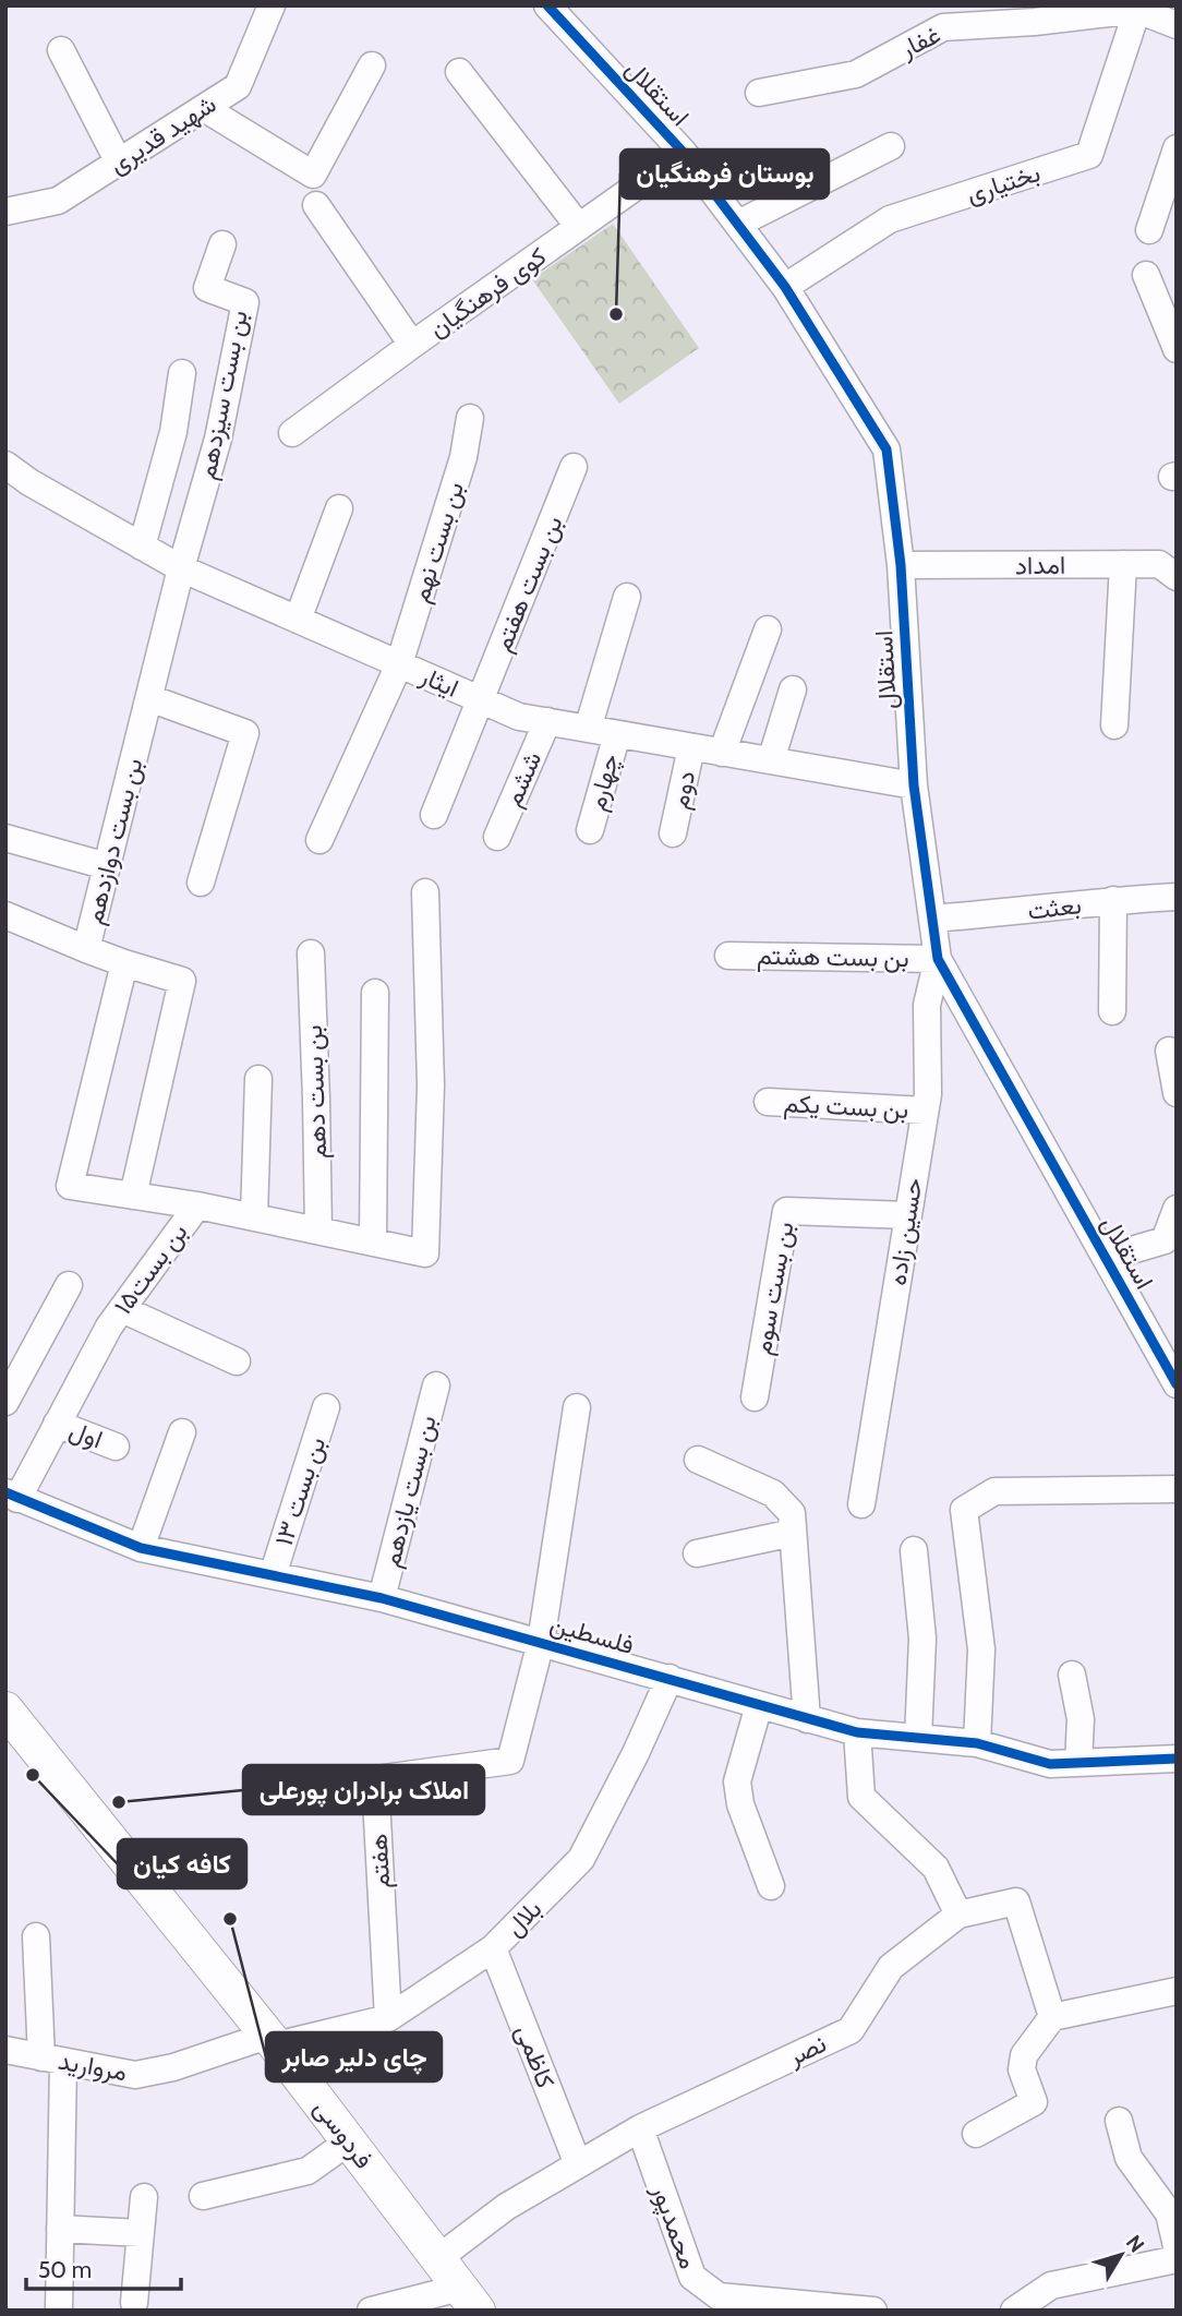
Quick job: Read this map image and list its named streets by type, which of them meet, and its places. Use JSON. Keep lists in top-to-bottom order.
{
  "streets": {
    "main road": ["فردوسی"],
    "street": [
      "غفار",
      "استقلال",
      "شهید قدیری",
      "بختیاری",
      "کوی فرهنگیان",
      "بن بست سیزدهم",
      "بن بست نهم",
      "امداد",
      "بن بست هفتم",
      "ایثار",
      "ششم",
      "چهارم",
      "دوم",
      "بن بست دوازدهم",
      "بعثت",
      "بن بست هشتم",
      "بن بست دهم",
      "بن بست یکم",
      "حسین زاده",
      "بن بست۱۵",
      "بن بست سوم",
      "اول",
      "بن بست ۱۳",
      "بن بست یازدهم",
      "فلسطین",
      "هفتم",
      "بلال",
      "نصر",
      "کاظمی",
      "مروارید",
      "محمدپور"
    ]
  },
  "crossings": [
    ["غفار", "بختیاری"],
    ["استقلال", "بختیاری"],
    ["استقلال", "کوی فرهنگیان"],
    ["استقلال", "امداد"],
    ["استقلال", "ایثار"],
    ["استقلال", "بعثت"],
    ["استقلال", "بن بست هشتم"],
    ["استقلال", "حسین زاده"],
    ["بن بست سیزدهم", "ایثار"],
    ["بن بست سیزدهم", "بن بست دوازدهم"],
    ["بن بست نهم", "ایثار"],
    ["بن بست هفتم", "ایثار"],
    ["ایثار", "ششم"],
    ["ایثار", "چهارم"],
    ["ایثار", "دوم"],
    ["ایثار", "بن بست دوازدهم"],
    ["بن بست هشتم", "حسین زاده"],
    ["بن بست دهم", "بن بست۱۵"],
    ["بن بست یکم", "حسین زاده"],
    ["حسین زاده", "بن بست سوم"],
    ["بن بست۱۵", "اول"],
    ["بن بست۱۵", "فلسطین"],
    ["بن بست ۱۳", "فلسطین"],
    ["بن بست یازدهم", "فلسطین"],
    ["فلسطین", "هفتم"],
    ["فلسطین", "بلال"],
    ["هفتم", "بلال"],
    ["بلال", "کاظمی"],
    ["بلال", "مروارید"],
    ["بلال", "فردوسی"],
    ["نصر", "کاظمی"],
    ["نصر", "فردوسی"],
    ["نصر", "محمدپور"],
    ["مروارید", "فردوسی"]
  ],
  "places": [
    "بوستان فرهنگیان",
    "کافه کیان",
    "املاک برادران پورعلی",
    "چای دلیر صابر"
  ],
  "scale_bar": "50 m",
  "north": "top right"
}
